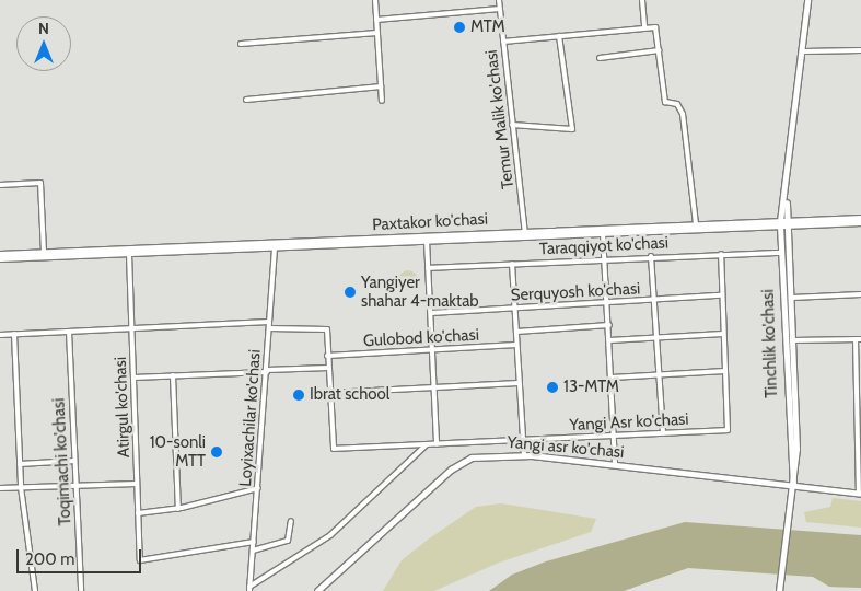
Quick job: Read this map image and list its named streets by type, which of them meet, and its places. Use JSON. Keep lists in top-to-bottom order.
{
  "streets": {
    "main road": ["Paxtakor ko'chasi", "Tinchlik ko'chasi"],
    "street": [
      "Temur Malik ko'chasi",
      "Taraqqiyot ko'chasi",
      "Serquyosh ko'chasi",
      "Gulobod ko'chasi",
      "Atirgul ko'chasi",
      "Loyixachilar ko'chasi",
      "Yangi Asr ko'chasi",
      "Yangi asr ko'chasi",
      "Toqimachi ko'chasi"
    ]
  },
  "crossings": [
    ["Temur Malik ko'chasi", "Paxtakor ko'chasi"],
    ["Paxtakor ko'chasi", "Tinchlik ko'chasi"],
    ["Paxtakor ko'chasi", "Atirgul ko'chasi"],
    ["Paxtakor ko'chasi", "Loyixachilar ko'chasi"],
    ["Taraqqiyot ko'chasi", "Tinchlik ko'chasi"],
    ["Tinchlik ko'chasi", "Yangi asr ko'chasi"],
    ["Atirgul ko'chasi", "Loyixachilar ko'chasi"]
  ],
  "places": [
    "MTM",
    "Yangiyer shahar 4-maktab",
    "13-MTM",
    "Ibrat school",
    "10-sonli MTT"
  ],
  "scale_bar": "200 m",
  "north": "top"
}
